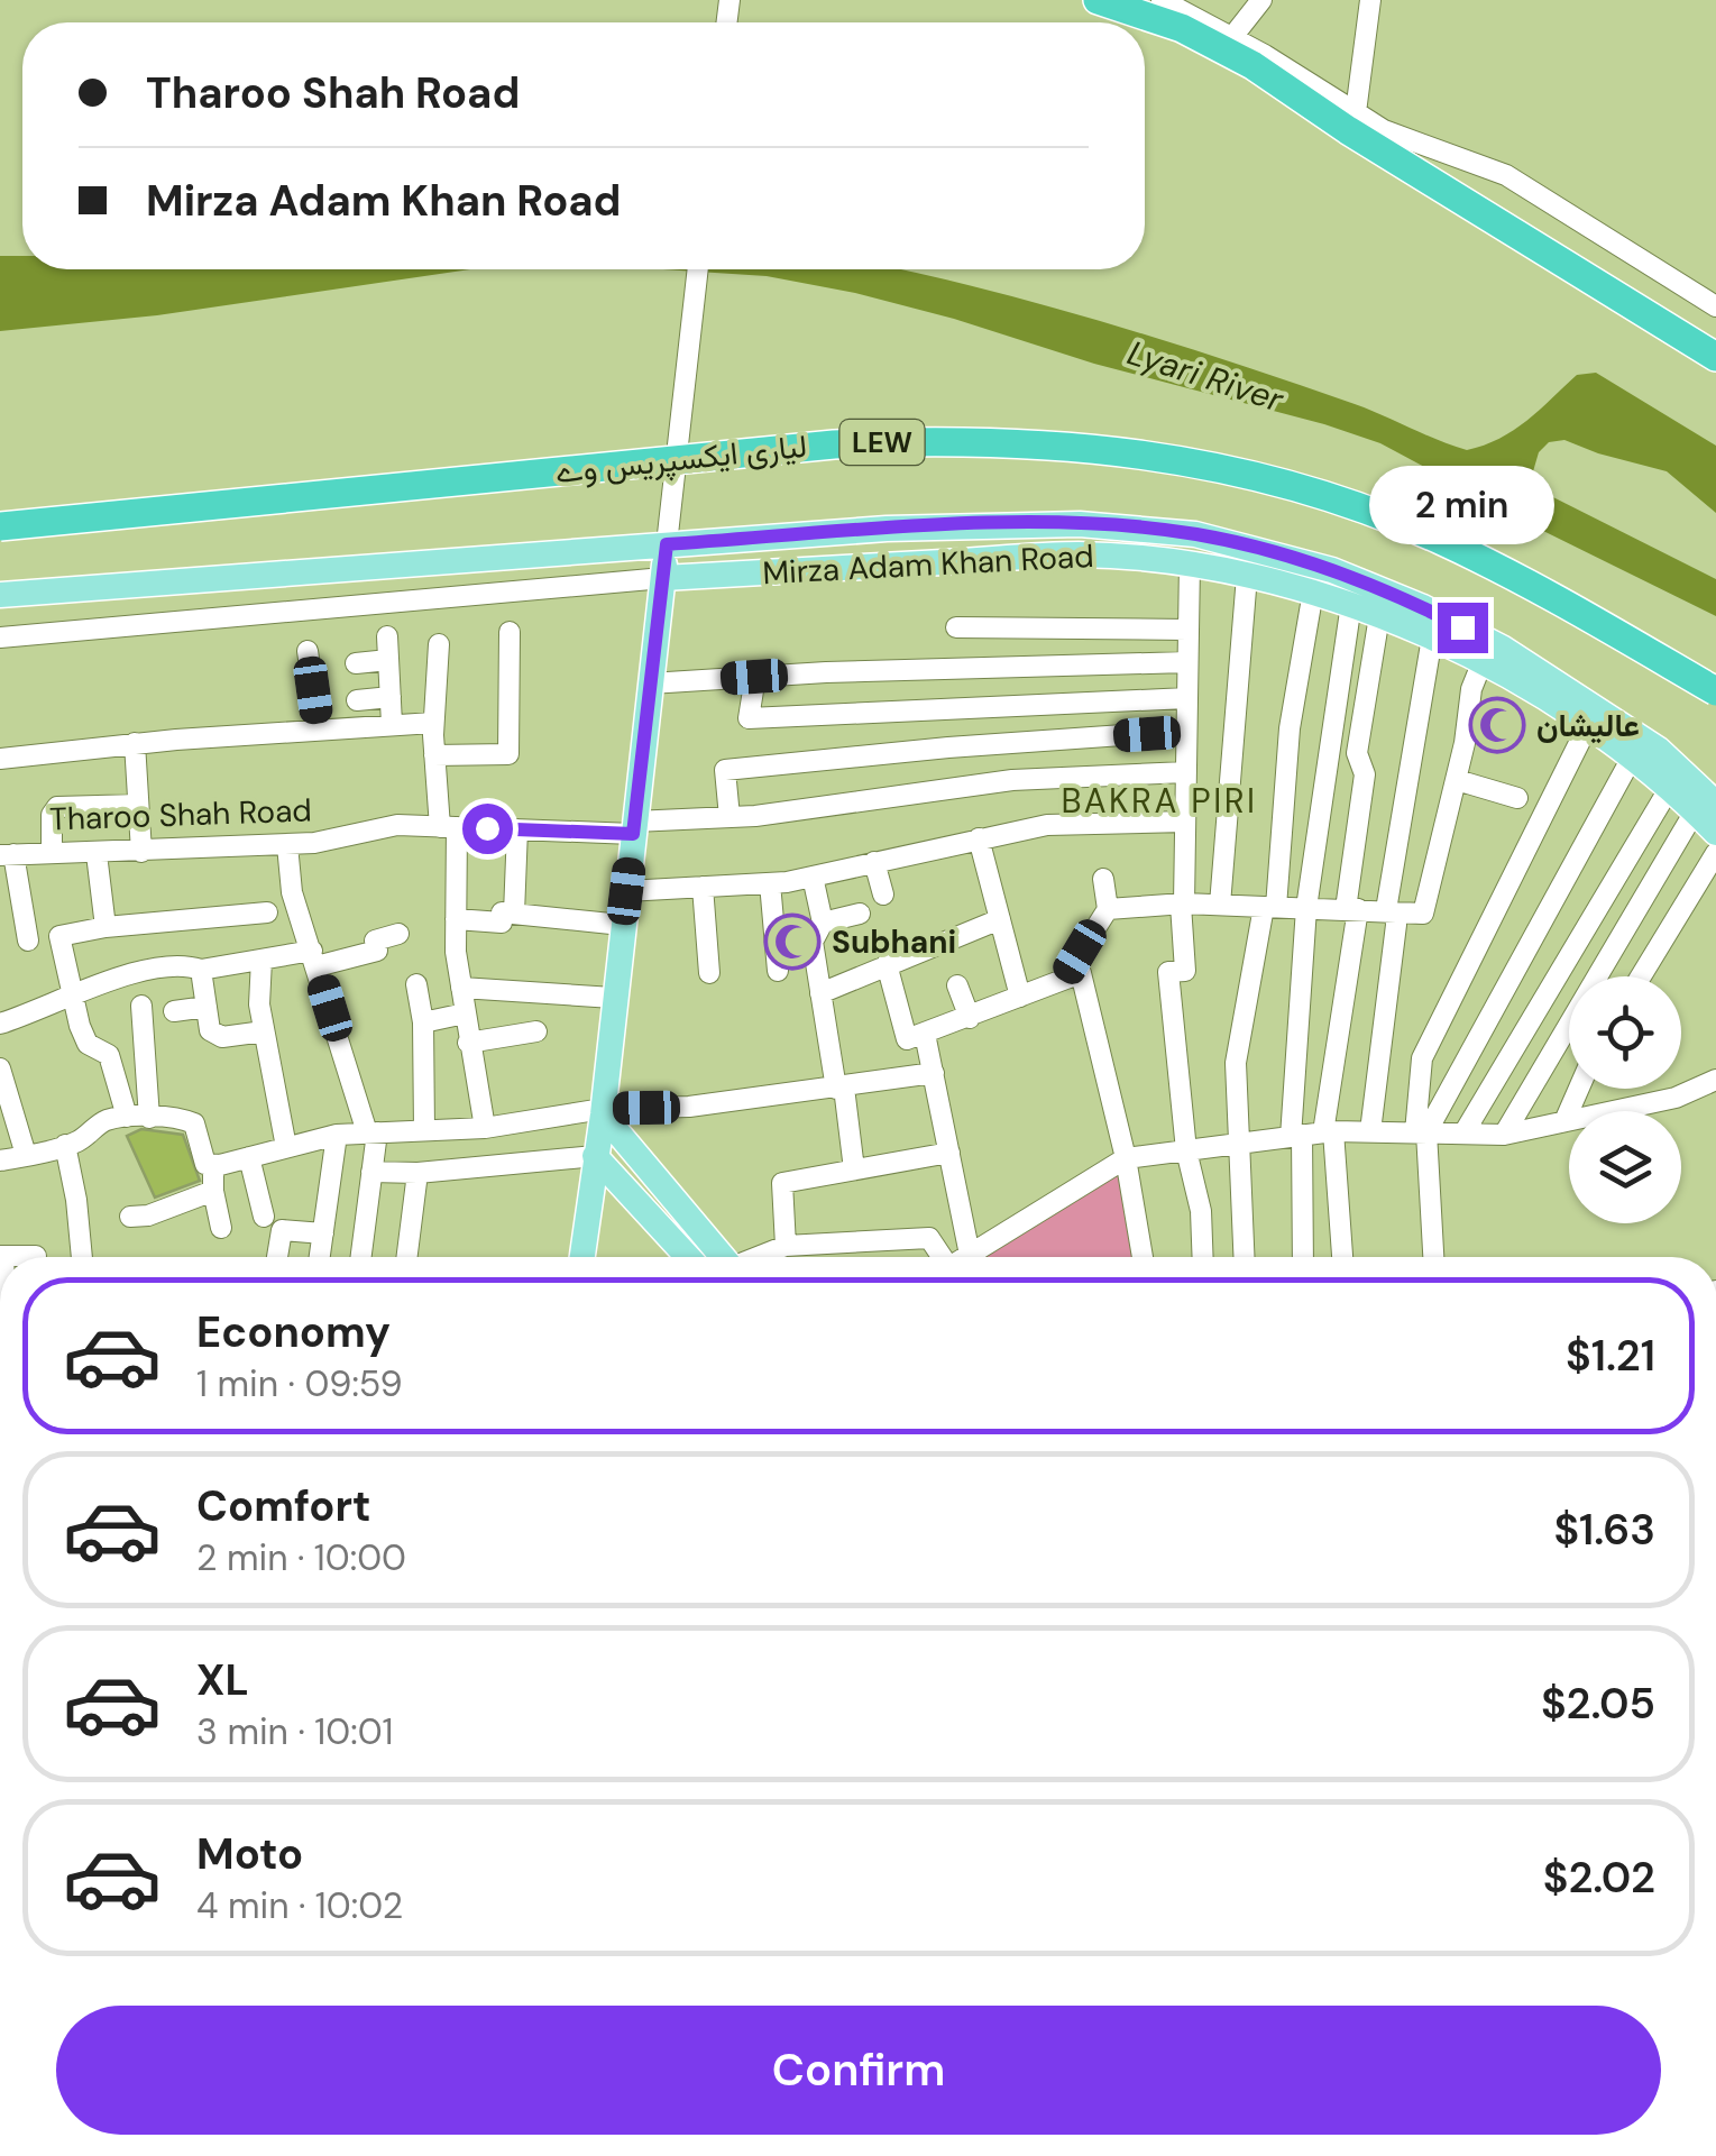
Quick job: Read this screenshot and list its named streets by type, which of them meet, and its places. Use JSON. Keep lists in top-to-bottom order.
{
  "streets": {
    "highway": ["LEW", "لیاری ایکسپریس وے"],
    "main road": ["Mirza Adam Khan Road"],
    "street": ["Tharoo Shah Road"]
  },
  "districts": ["BAKRA PIRI"],
  "water": ["Lyari River"],
  "places": {
    "mosque": ["عالیشان", "Subhani"]
  },
  "page": {
    "banner": ["Tharoo Shah Road", "Mirza Adam Khan Road"],
    "bubble": "2 min",
    "list": [
      {
        "name": "Economy",
        "note": "1 min · 09:59",
        "value": "$1.21"
      },
      {
        "name": "Comfort",
        "note": "2 min · 10:00",
        "value": "$1.63"
      },
      {
        "name": "XL",
        "note": "3 min · 10:01",
        "value": "$2.05"
      },
      {
        "name": "Moto",
        "note": "4 min · 10:02",
        "value": "$2.02"
      }
    ],
    "buttons": "Confirm"
  }
}
